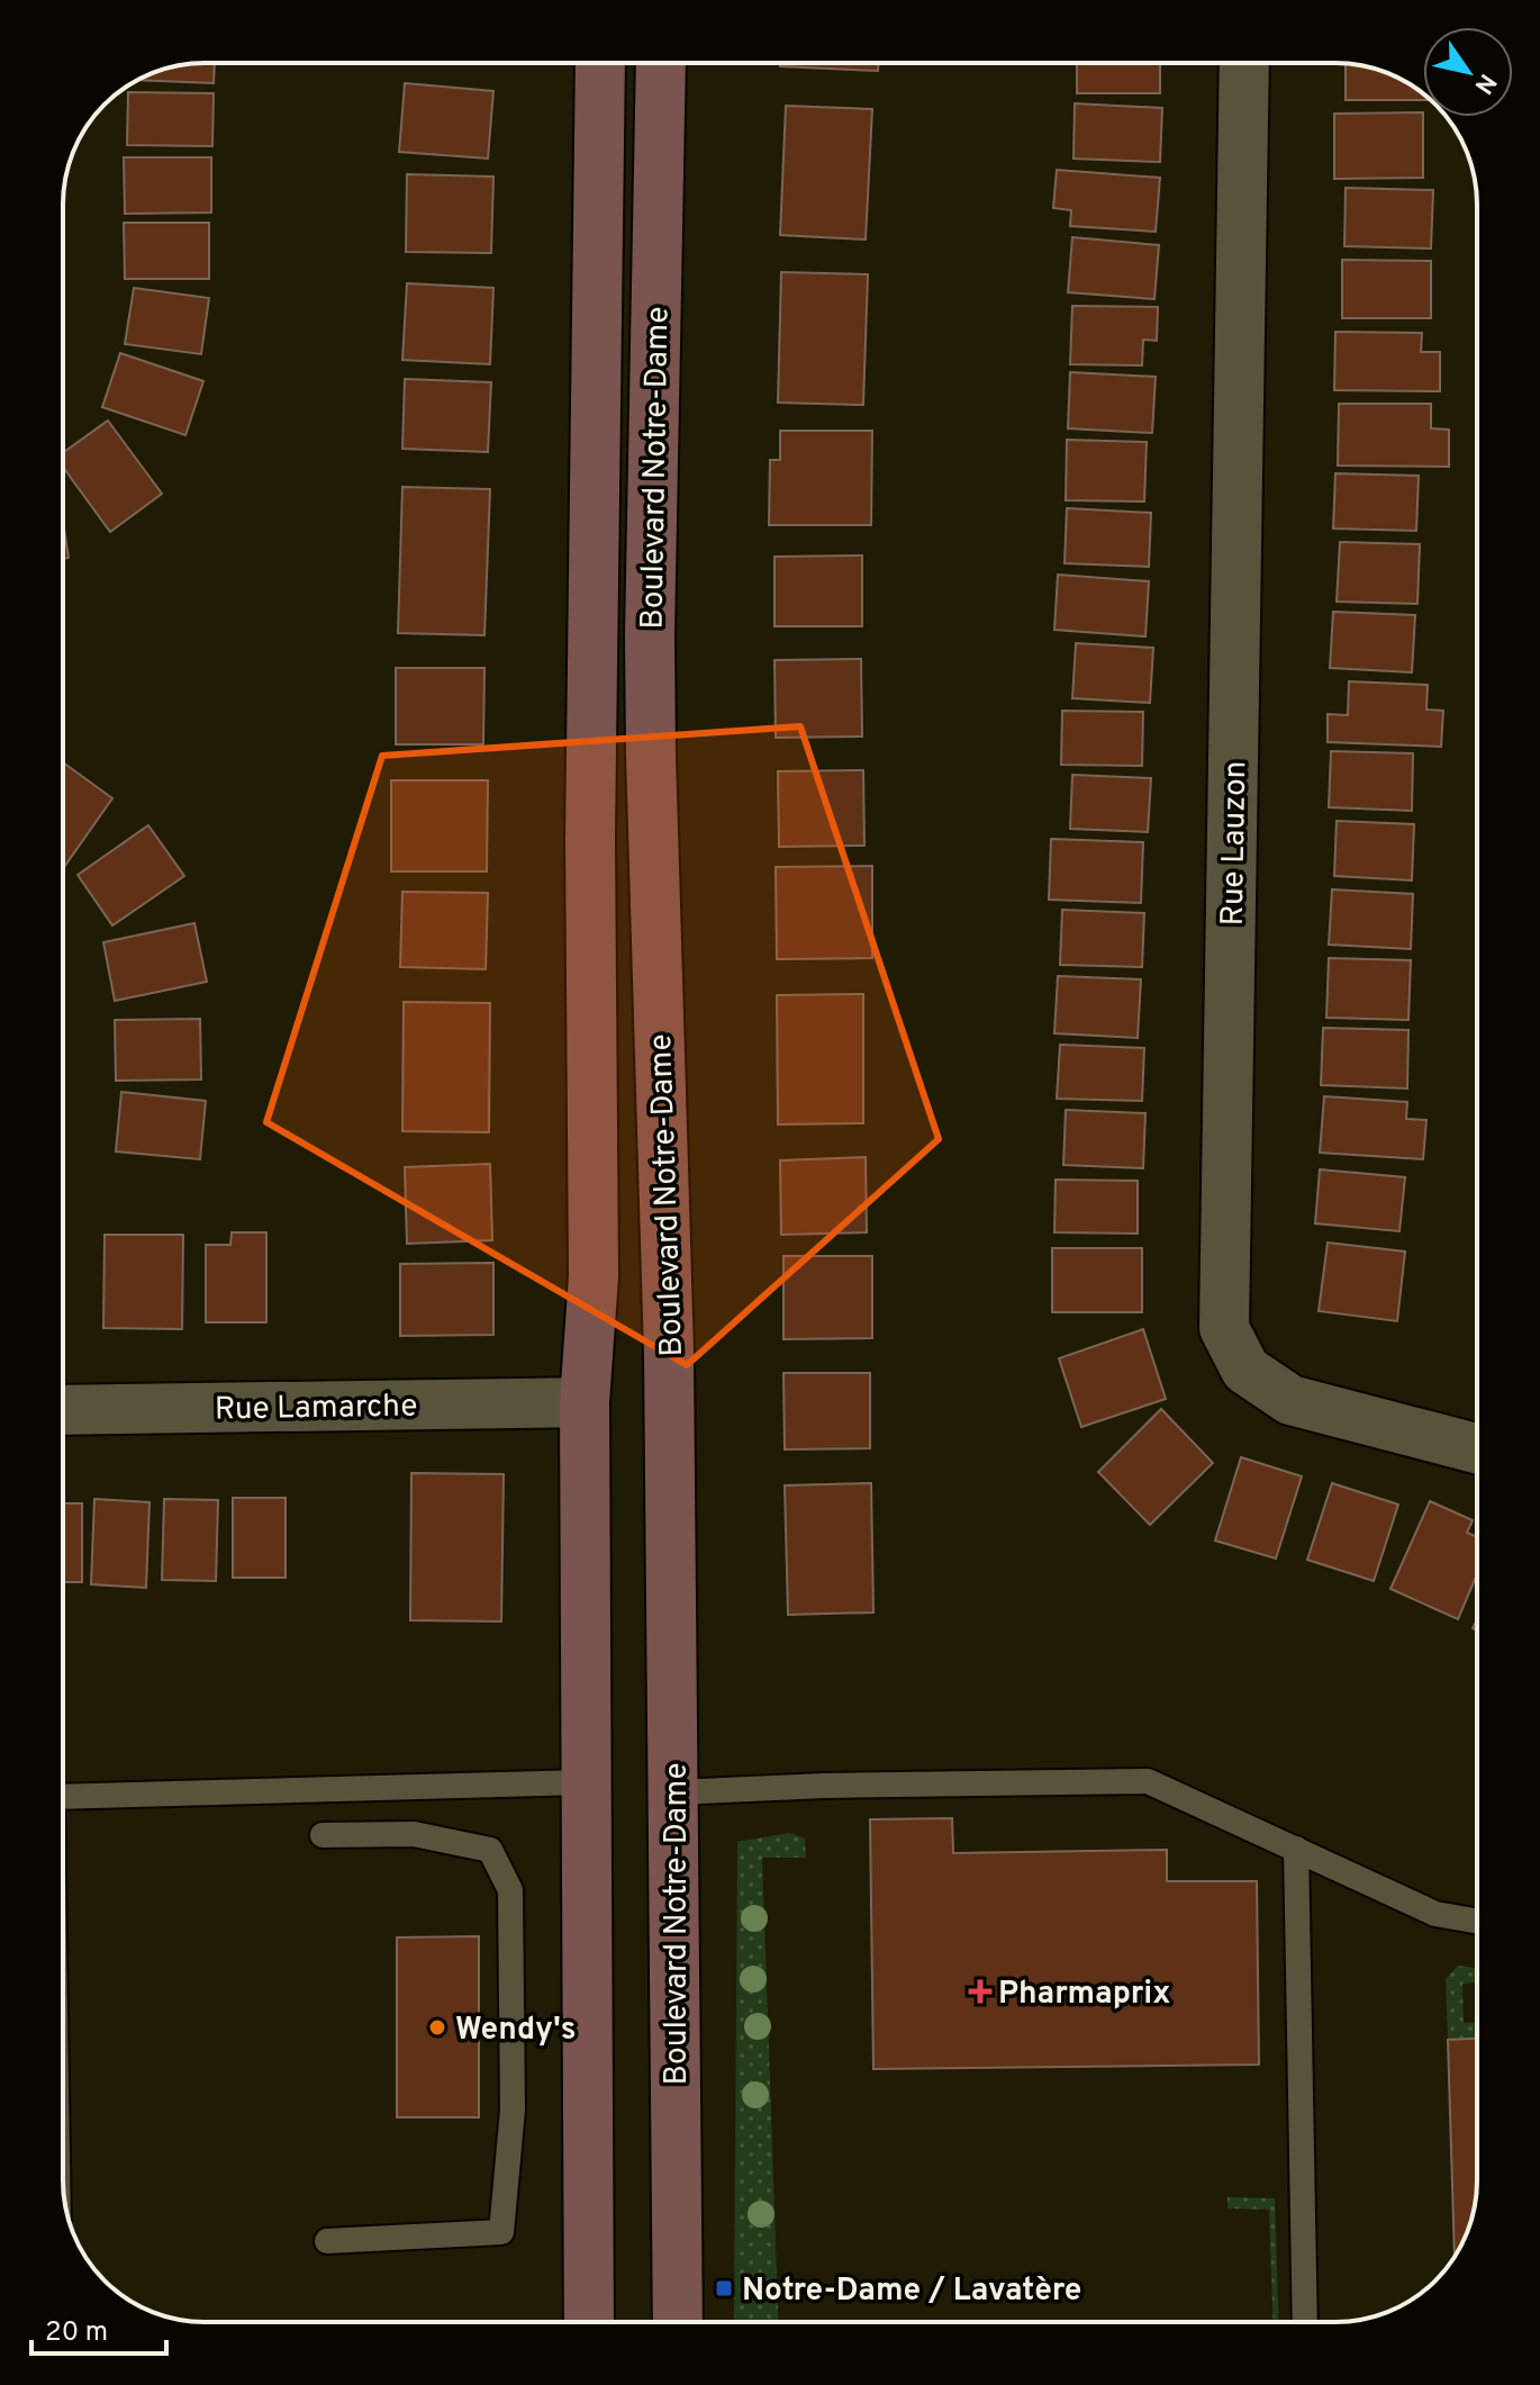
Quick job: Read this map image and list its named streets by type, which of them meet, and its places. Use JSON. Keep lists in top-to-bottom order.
{
  "streets": {
    "street": ["Boulevard Notre-Dame", "Rue Lauzon", "Rue Lamarche"]
  },
  "crossings": [
    ["Boulevard Notre-Dame", "Rue Lamarche"]
  ],
  "places": {
    "health": ["Pharmaprix"],
    "other": ["Wendy's"],
    "transit": ["Notre-Dame / Lavatère"]
  },
  "scale_bar": "20 m",
  "north": "bottom right"
}
